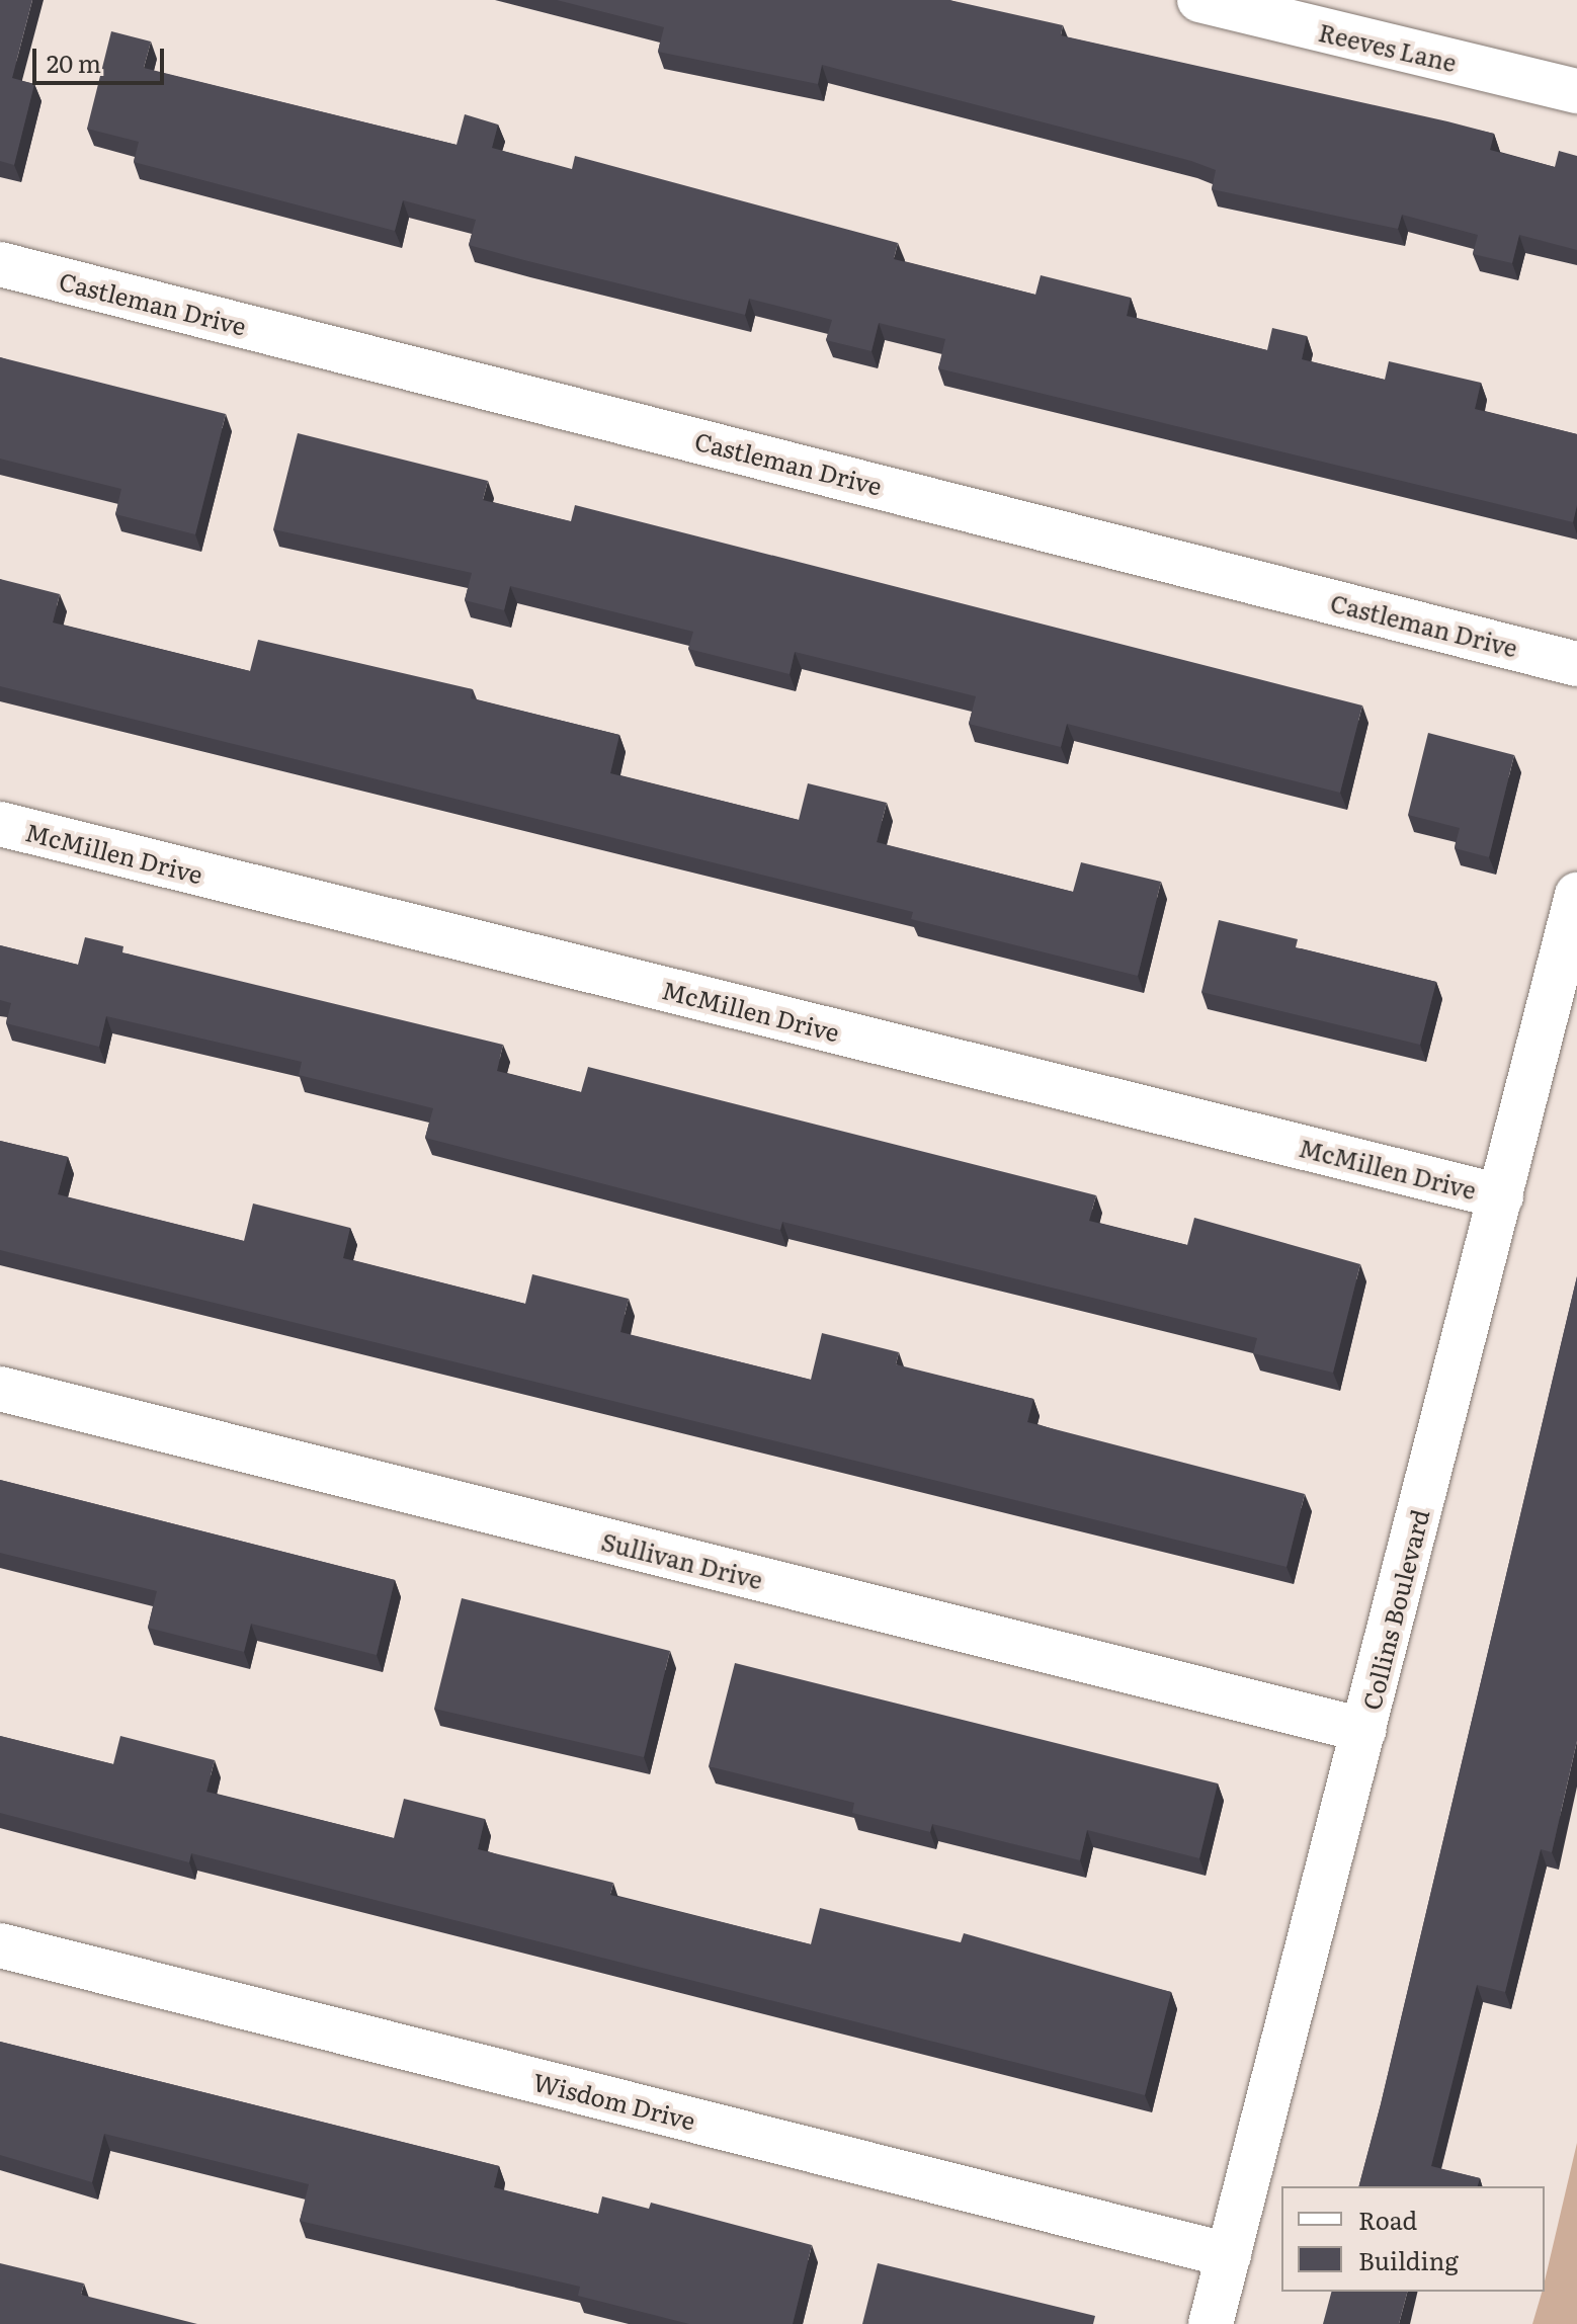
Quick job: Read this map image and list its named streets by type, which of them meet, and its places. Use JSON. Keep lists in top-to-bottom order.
{
  "streets": {
    "street": [
      "Reeves Lane",
      "Castleman Drive",
      "McMillen Drive",
      "Sullivan Drive",
      "Collins Boulevard",
      "Wisdom Drive"
    ]
  },
  "crossings": [
    ["McMillen Drive", "Collins Boulevard"],
    ["Sullivan Drive", "Collins Boulevard"],
    ["Collins Boulevard", "Wisdom Drive"]
  ],
  "legend": ["Road", "Building"],
  "scale_bar": "20 m"
}
